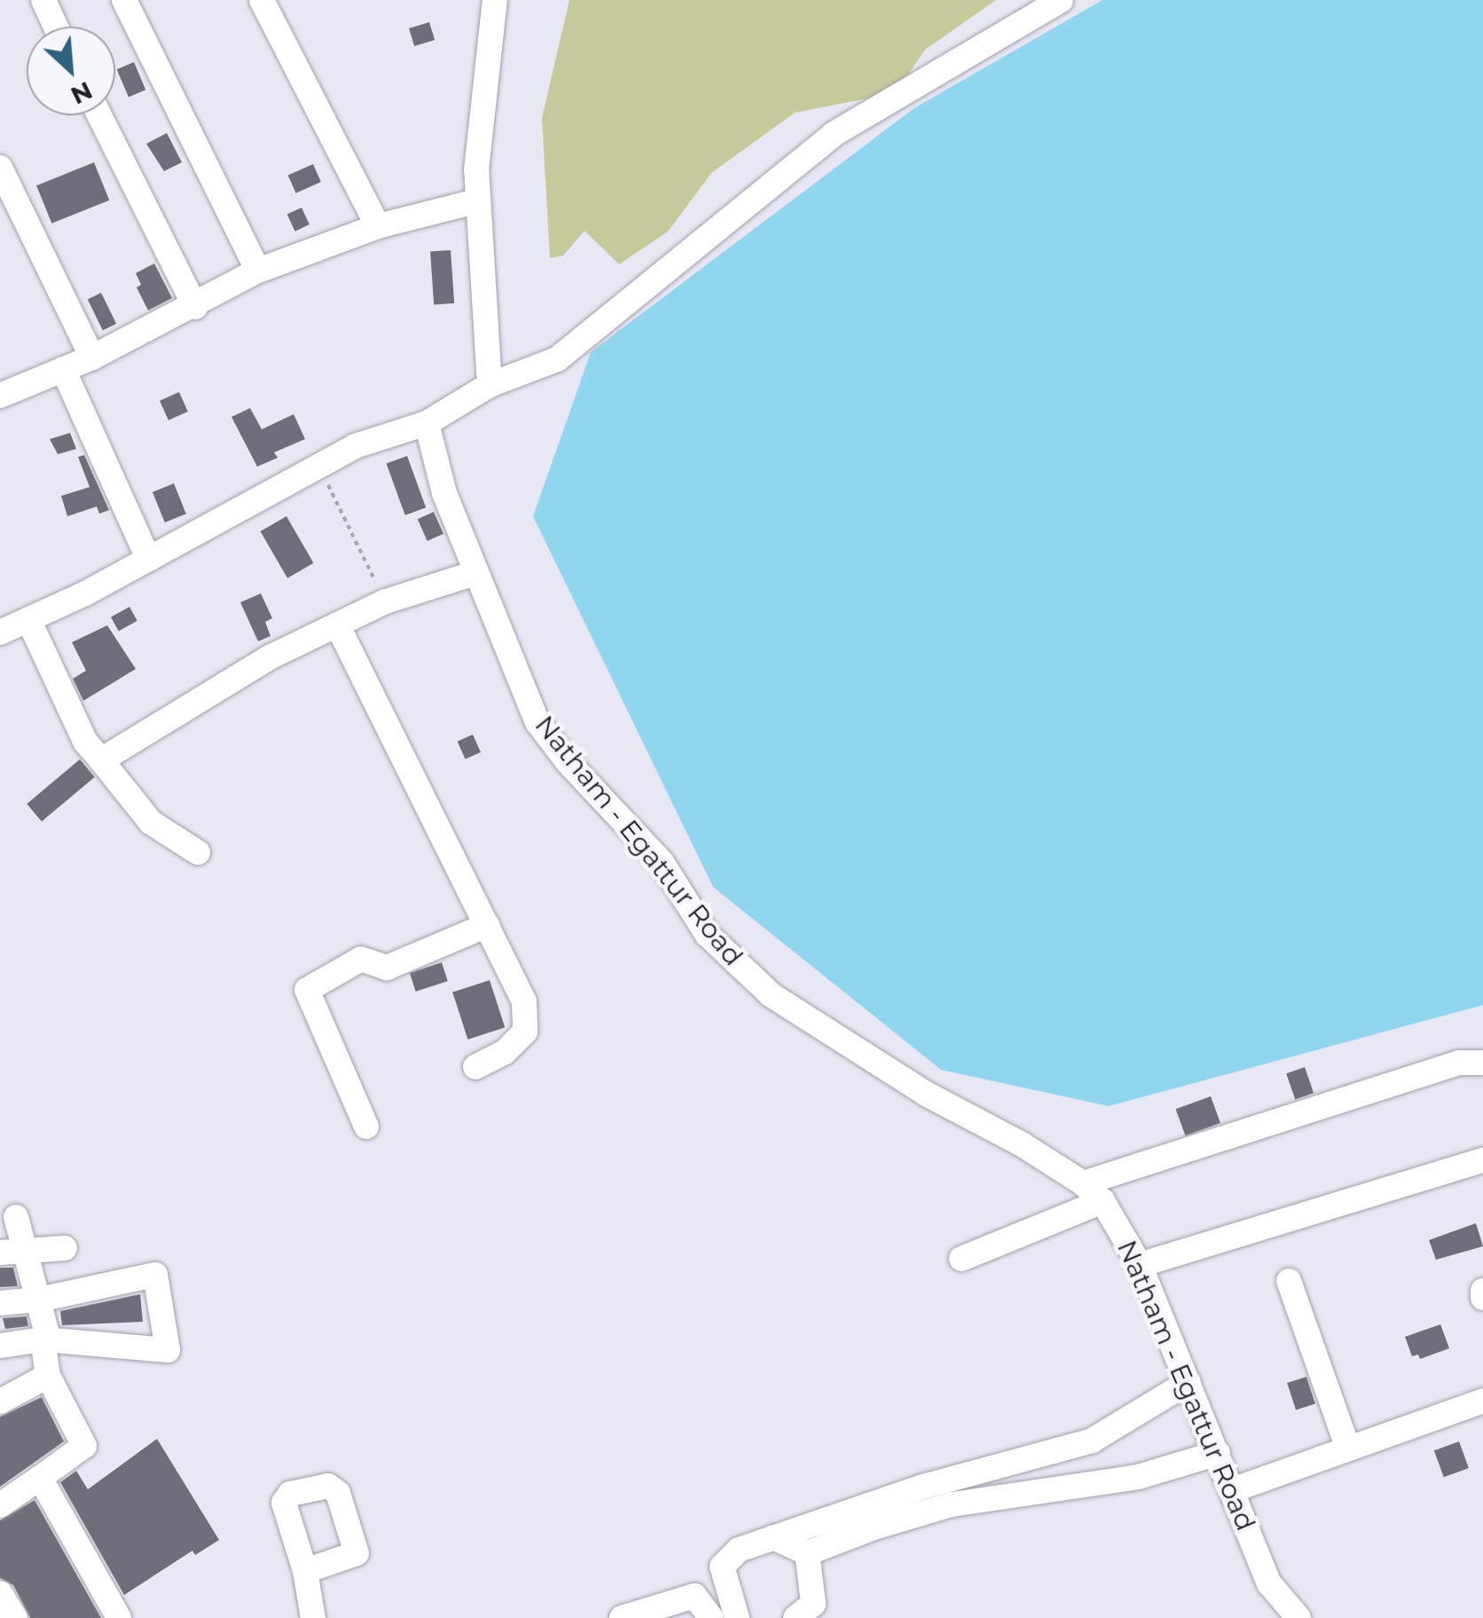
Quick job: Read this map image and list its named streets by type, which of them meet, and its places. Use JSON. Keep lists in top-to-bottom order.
{
  "streets": {
    "street": ["Natham - Egattur Road"]
  },
  "north": "bottom right"
}
